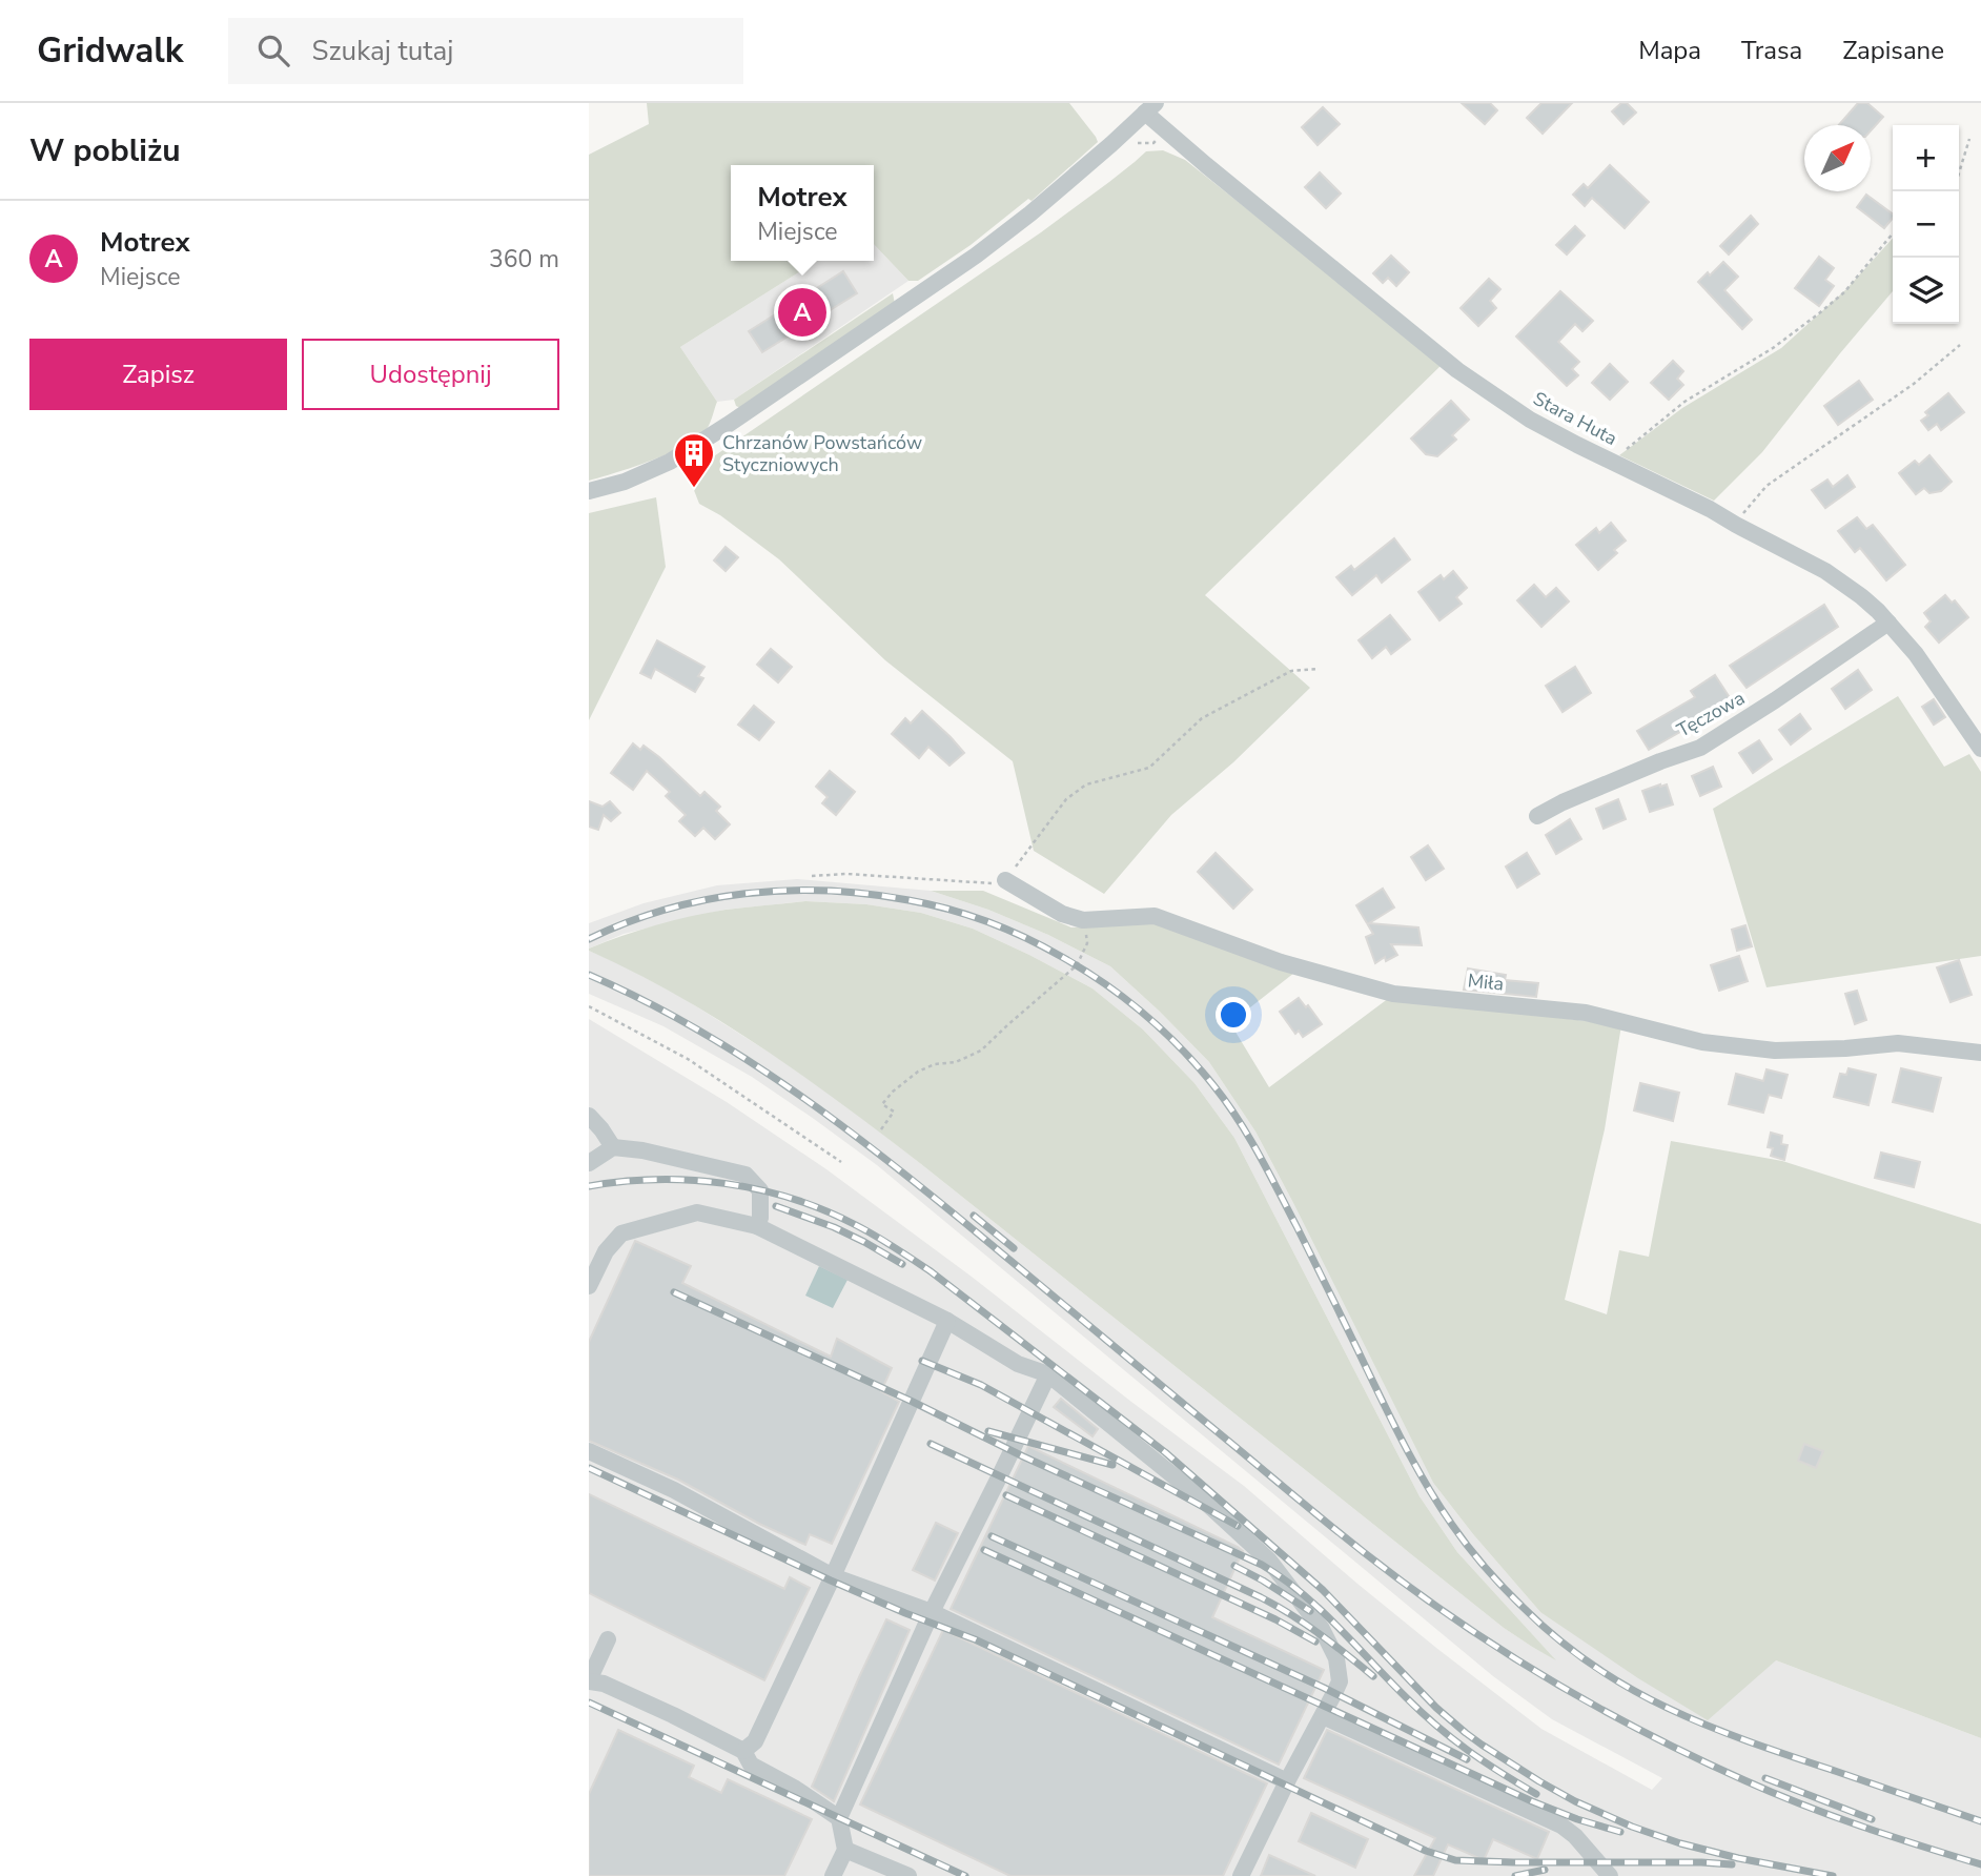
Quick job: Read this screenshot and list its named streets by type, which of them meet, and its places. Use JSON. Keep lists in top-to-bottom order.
{
  "streets": {
    "street": ["Stara Huta", "Tęczowa", "Miła"]
  },
  "crossings": [
    ["Stara Huta", "Tęczowa"]
  ],
  "places": {
    "building": ["Chrzanów Powstańców Styczniowych"]
  },
  "north": "top right",
  "page": {
    "header": "Gridwalk",
    "search": "Szukaj tutaj",
    "nav": ["Mapa", "Trasa", "Zapisane"],
    "heading": "W pobliżu",
    "map_buttons": ["+", "−"],
    "popup": ["Motrex", "Miejsce"],
    "list": [
      {
        "mark": "A",
        "name": "Motrex",
        "note": "Miejsce",
        "value": "360 m"
      }
    ],
    "pins": "A",
    "buttons": ["Zapisz", "Udostępnij"]
  }
}
